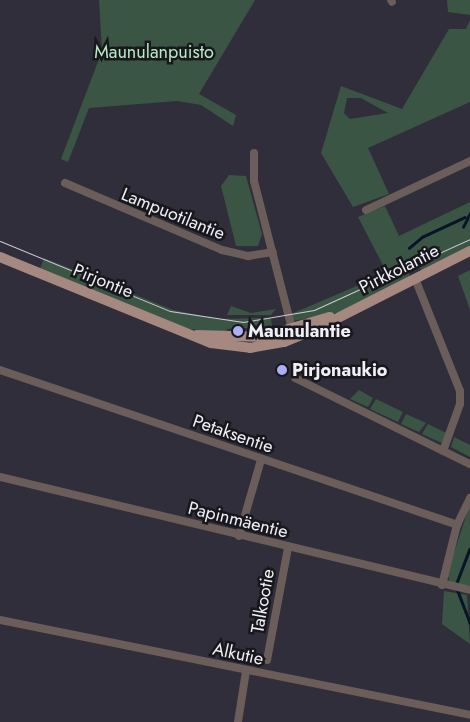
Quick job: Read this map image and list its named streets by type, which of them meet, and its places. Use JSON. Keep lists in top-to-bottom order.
{
  "streets": {
    "main road": ["Pirkkolantie", "Pirjontie"],
    "street": [
      "Lampuotilantie",
      "Petaksentie",
      "Papinmäentie",
      "Talkootie",
      "Alkutie"
    ]
  },
  "crossings": [
    ["Pirkkolantie", "Pirjontie"],
    ["Papinmäentie", "Talkootie"]
  ],
  "parks": ["Maunulanpuisto"],
  "places": ["Maunulantie", "Pirjonaukio"]
}
